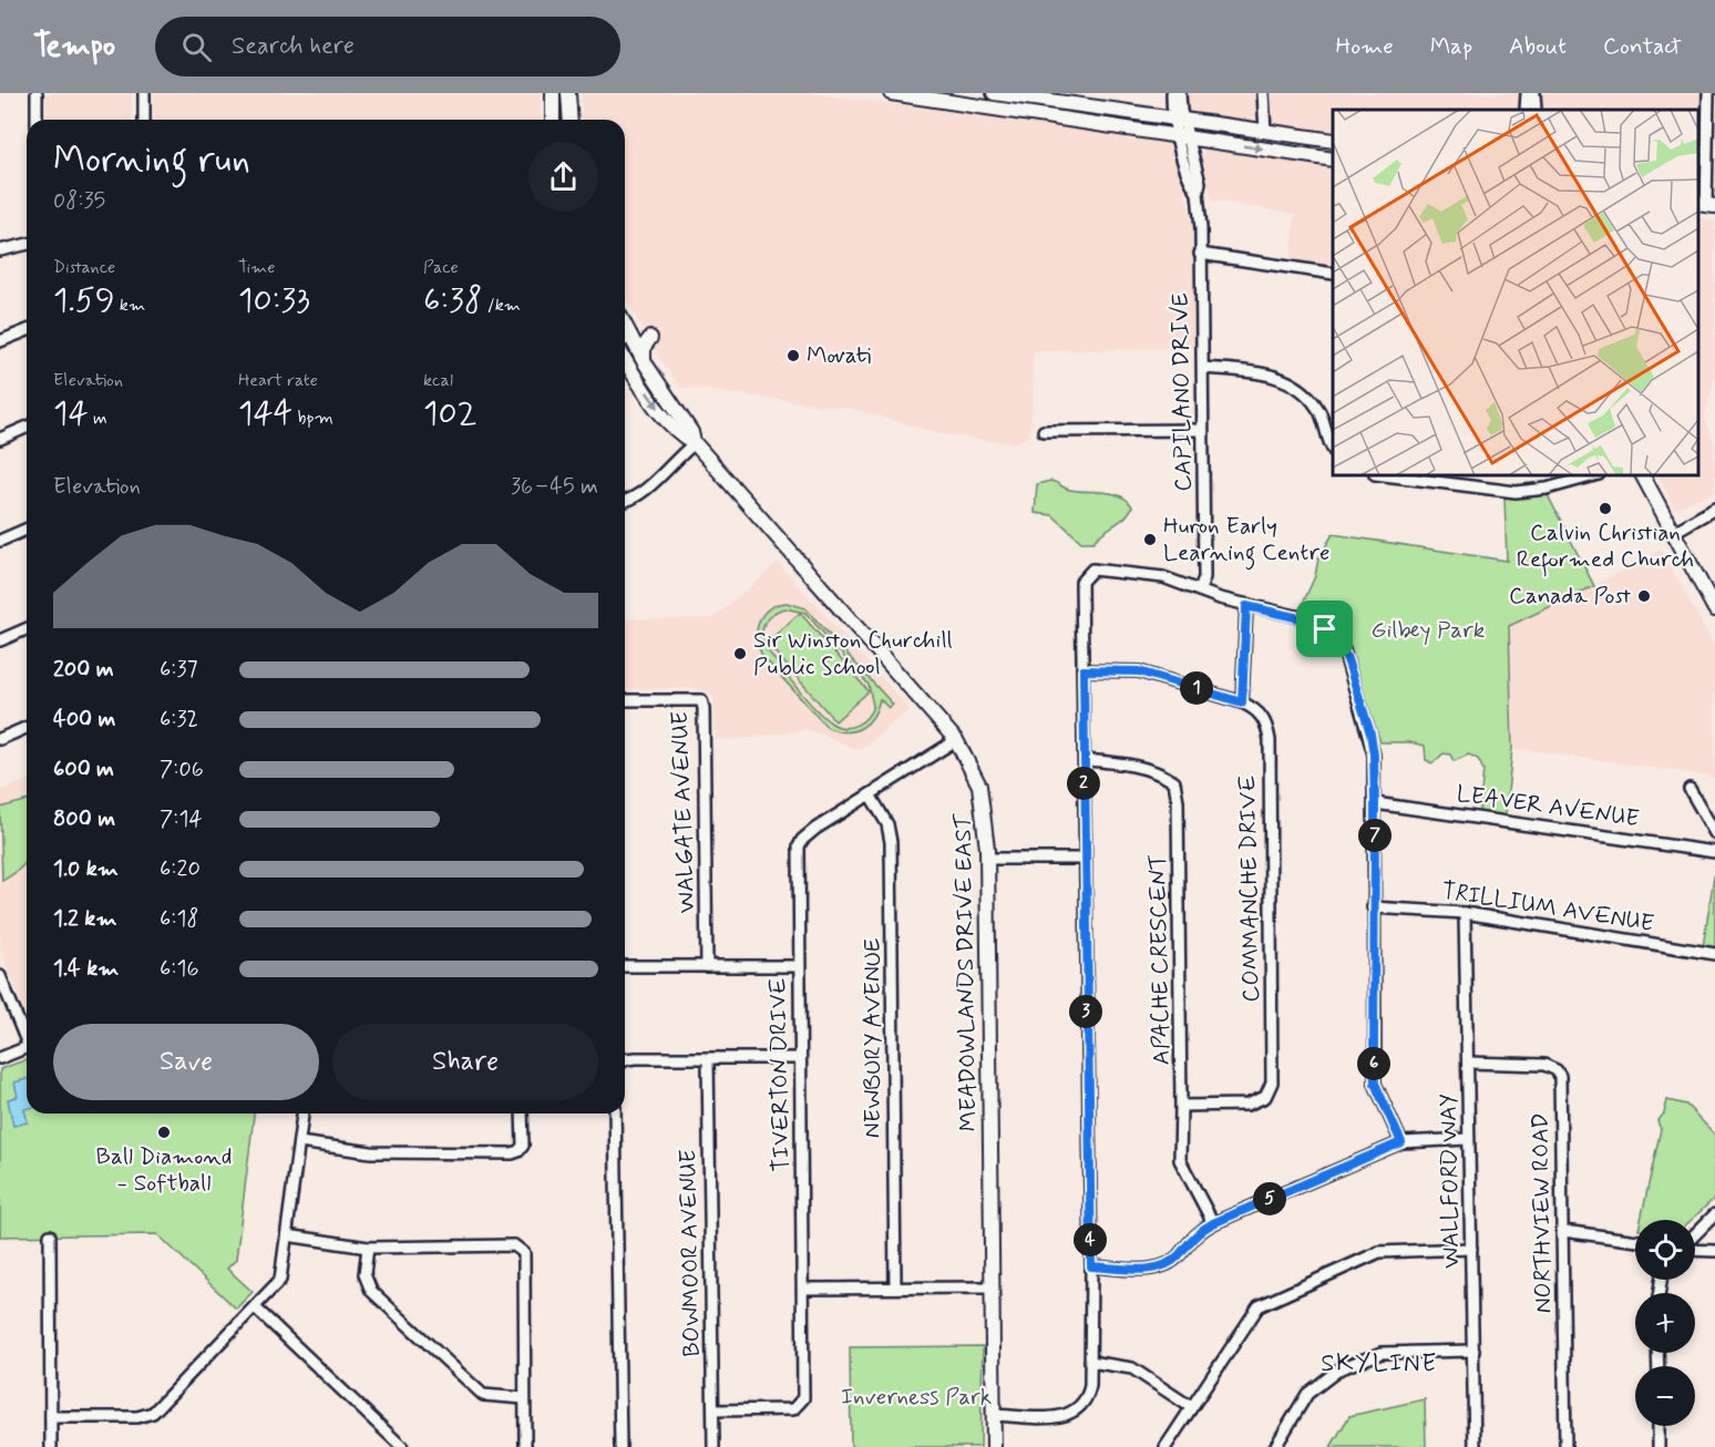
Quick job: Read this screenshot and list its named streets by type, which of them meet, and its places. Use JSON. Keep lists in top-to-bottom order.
{
  "streets": {
    "main road": ["MEADOWLANDS DRIVE EAST"],
    "street": [
      "CAPILANO DRIVE",
      "LEAVER AVENUE",
      "WALGATE AVENUE",
      "COMMANCHE DRIVE",
      "TRILLIUM AVENUE",
      "APACHE CRESCENT",
      "NEWBURY AVENUE",
      "TIVERTON DRIVE",
      "WALLFORD WAY",
      "NORTHVIEW ROAD",
      "BOWMOOR AVENUE"
    ]
  },
  "crossings": [
    ["COMMANCHE DRIVE", "APACHE CRESCENT"],
    ["TRILLIUM AVENUE", "WALLFORD WAY"],
    ["MEADOWLANDS DRIVE EAST", "TIVERTON DRIVE"],
    ["NEWBURY AVENUE", "TIVERTON DRIVE"],
    ["TIVERTON DRIVE", "BOWMOOR AVENUE"],
    ["WALLFORD WAY", "NORTHVIEW ROAD"]
  ],
  "districts": ["SKYLINE"],
  "parks": ["Gilbey Park", "Inverness Park"],
  "places": [
    "Movati",
    "Calvin Christian Reformed Church",
    "Huron Early Learning Centre",
    "Canada Post",
    "Sir Winston Churchill Public School",
    "Ball Diamond - Softball"
  ],
  "page": {
    "header": "Tempo",
    "search": "Search here",
    "nav": [
      "Home",
      "Map",
      "About",
      "Contact"
    ],
    "heading": ["Morning run", "08:35"],
    "stats": [
      ["Distance", "1.59 km"],
      ["Time", "10:33"],
      ["Pace", "6:38 /km"],
      ["Elevation", "14 m"],
      ["Heart rate", "144 bpm"],
      ["kcal", "102"]
    ],
    "chart": ["Elevation", "36–45 m"],
    "list": [
      {
        "name": "200 m",
        "note": "6:37"
      },
      {
        "name": "400 m",
        "note": "6:32"
      },
      {
        "name": "600 m",
        "note": "7:06"
      },
      {
        "name": "800 m",
        "note": "7:14"
      },
      {
        "name": "1.0 km",
        "note": "6:20"
      },
      {
        "name": "1.2 km",
        "note": "6:18"
      },
      {
        "name": "1.4 km",
        "note": "6:16"
      }
    ],
    "pins": [
      "1",
      "2",
      "7",
      "3",
      "6",
      "5",
      "4"
    ],
    "buttons": ["Save", "Share"],
    "map_buttons": ["+", "−"]
  }
}
